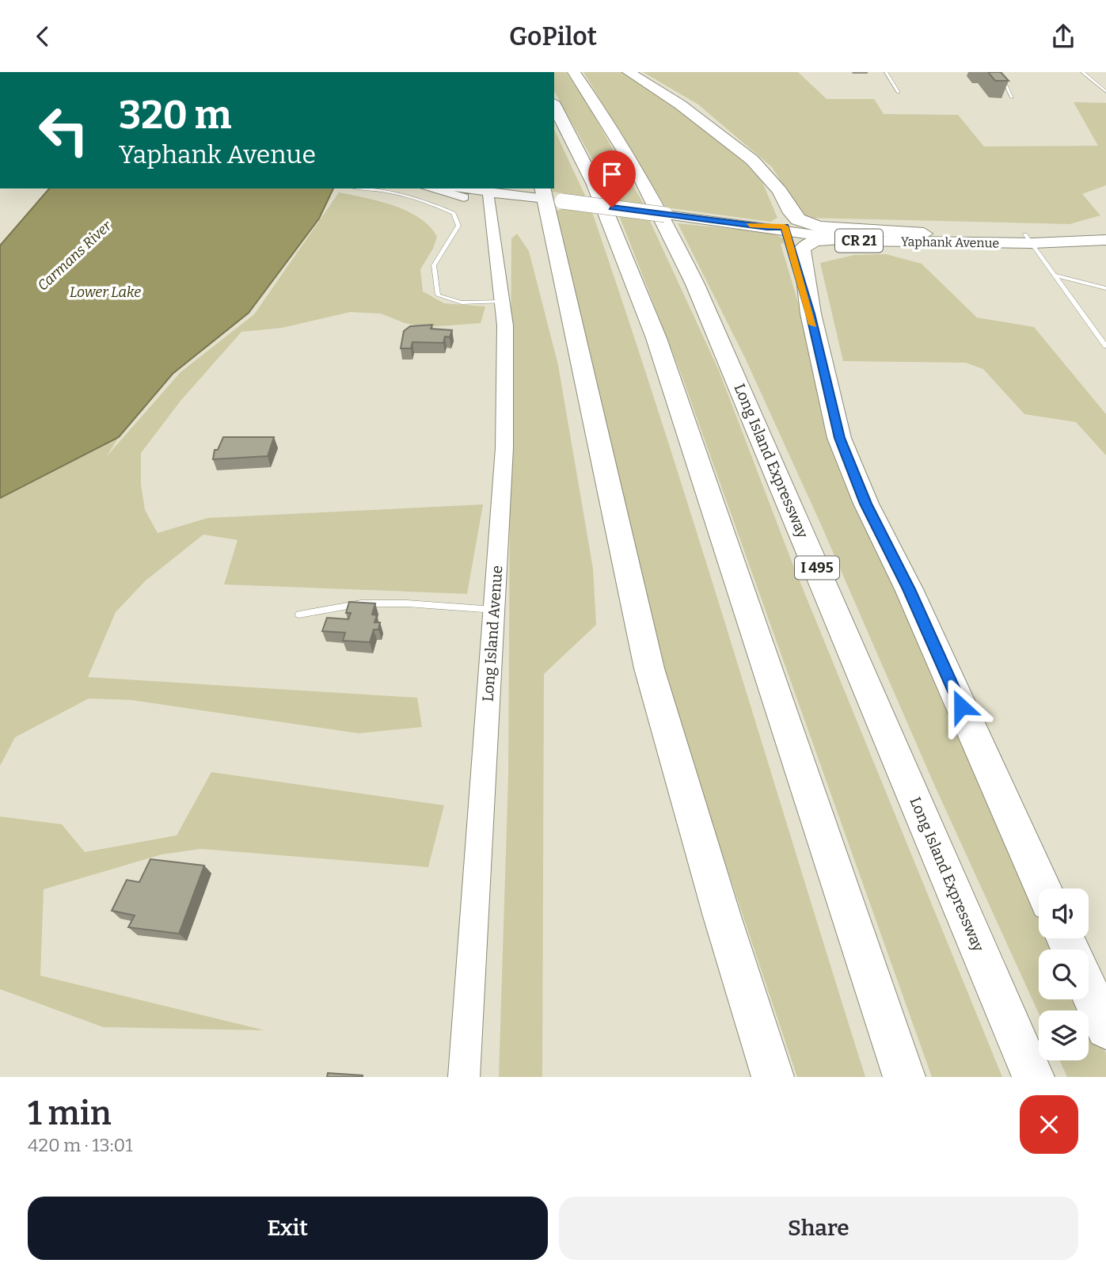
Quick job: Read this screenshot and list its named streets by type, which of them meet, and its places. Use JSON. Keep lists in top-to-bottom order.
{
  "streets": {
    "highway": ["Long Island Expressway", "I 495"],
    "main road": ["CR 21", "Yaphank Avenue", "Long Island Avenue"]
  },
  "crossings": [
    ["Yaphank Avenue", "Long Island Avenue"]
  ],
  "water": ["Carmans River", "Lower Lake"],
  "page": {
    "header": "GoPilot",
    "turn": ["320 m", "Yaphank Avenue"],
    "heading": ["1 min", "420 m · 13:01"],
    "buttons": ["Exit", "Share"]
  }
}
